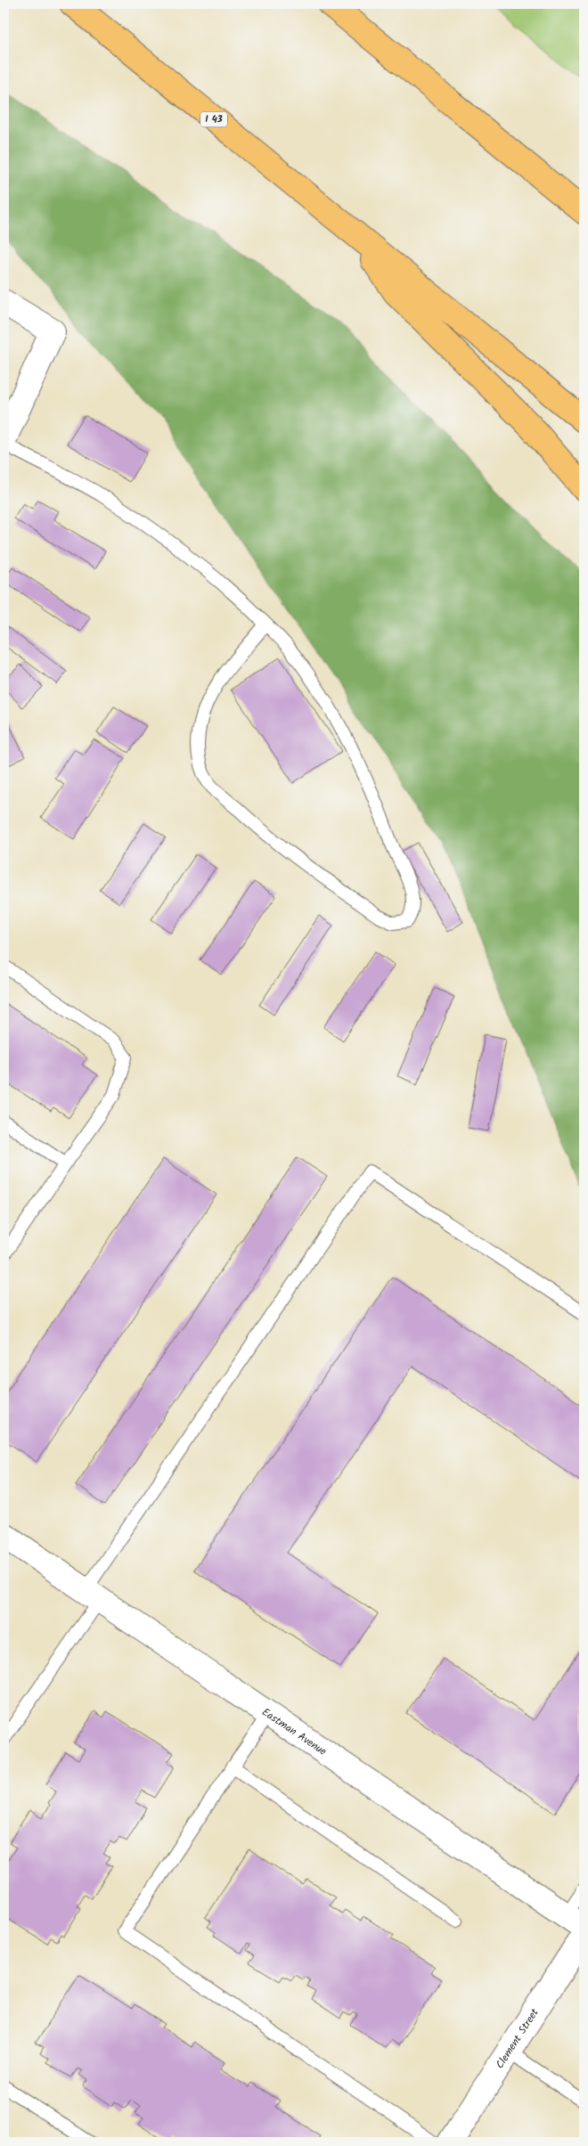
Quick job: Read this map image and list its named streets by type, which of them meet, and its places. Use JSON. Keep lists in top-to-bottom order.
{
  "streets": {
    "highway": ["I 43"],
    "street": ["Eastman Avenue", "Clement Street"]
  }
}
